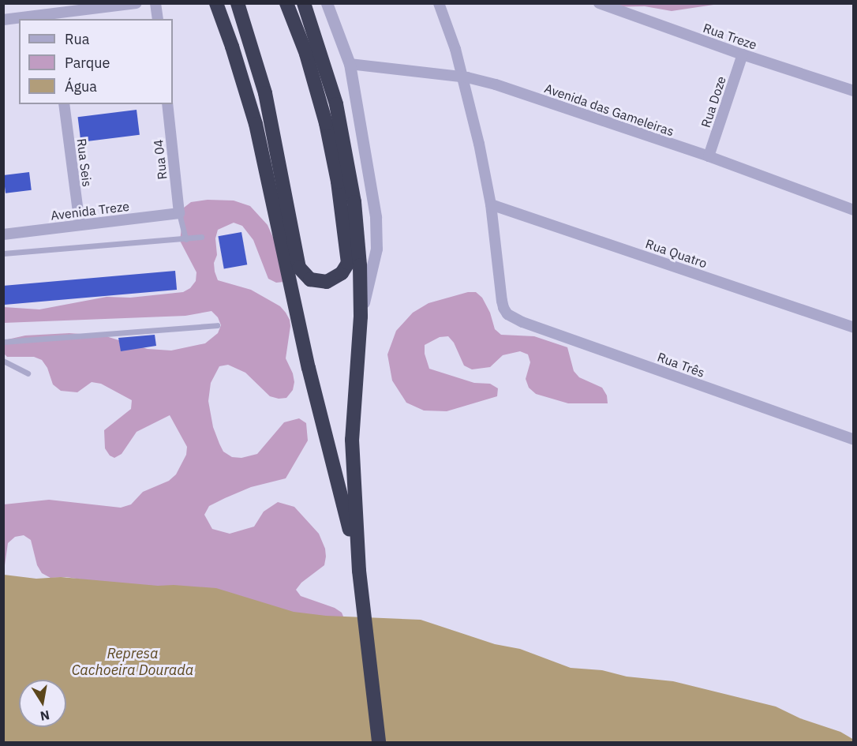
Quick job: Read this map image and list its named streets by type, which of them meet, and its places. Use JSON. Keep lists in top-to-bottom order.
{
  "streets": {
    "street": [
      "Rua Treze",
      "Rua Doze",
      "Avenida das Gameleiras",
      "Rua 04",
      "Rua Seis",
      "Avenida Treze",
      "Rua Quatro",
      "Rua Três"
    ]
  },
  "crossings": [
    ["Rua Treze", "Rua Doze"],
    ["Rua Doze", "Avenida das Gameleiras"],
    ["Rua 04", "Avenida Treze"],
    ["Rua Seis", "Avenida Treze"],
    ["Rua Quatro", "Rua Três"]
  ],
  "water": ["Represa Cachoeira Dourada"],
  "legend": ["Rua", "Parque", "Água"],
  "north": "bottom"
}
